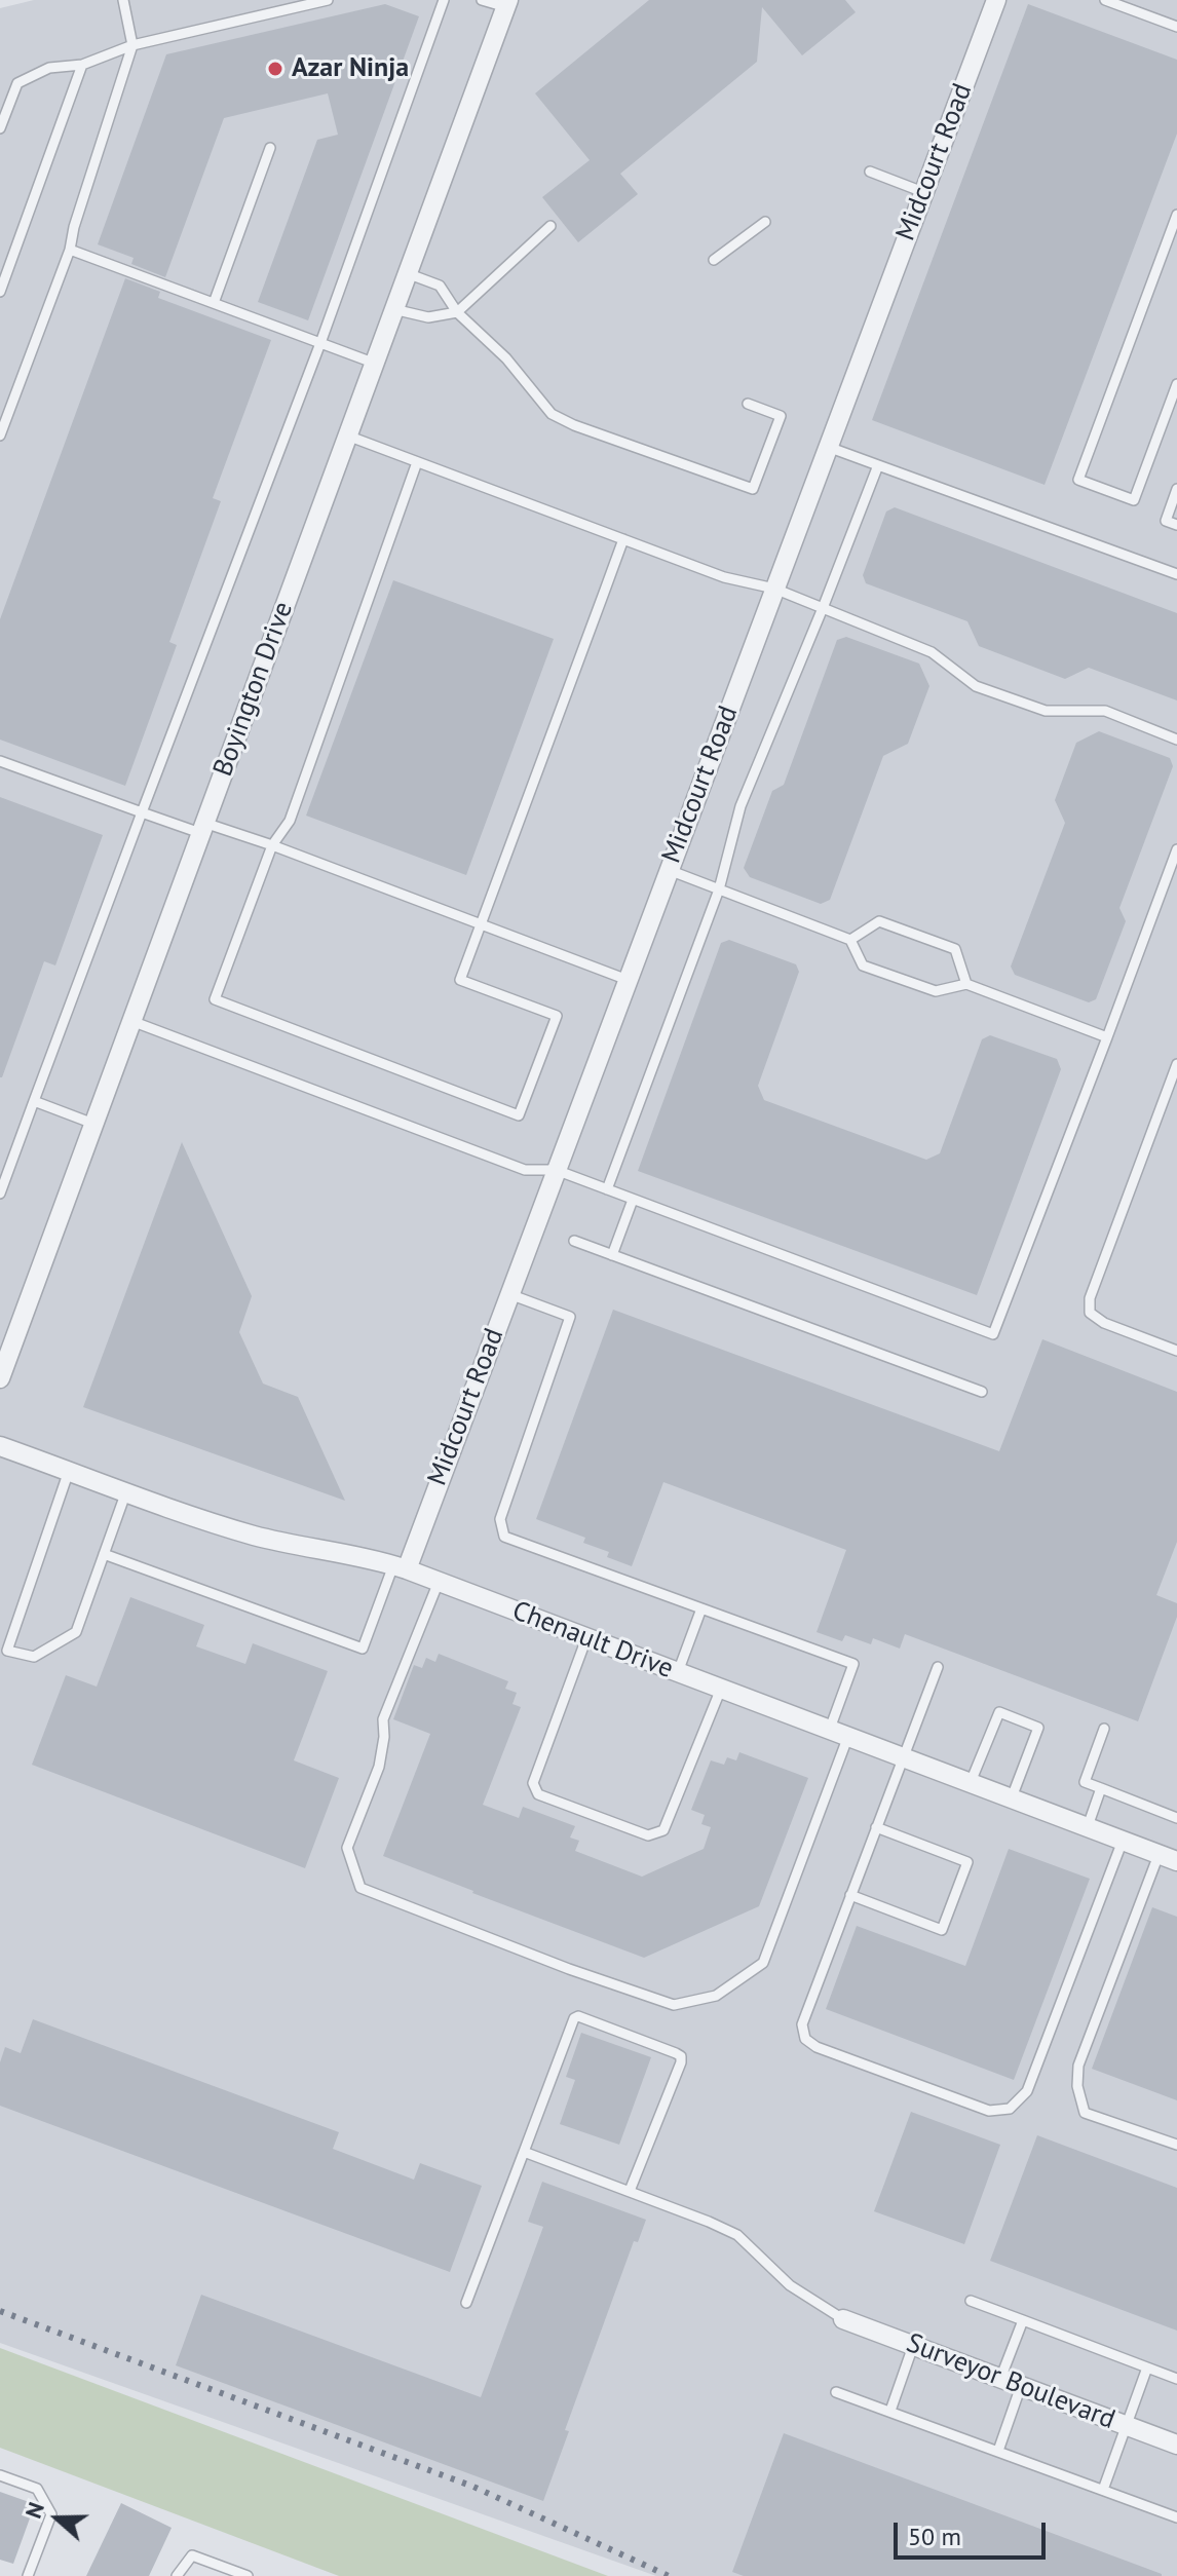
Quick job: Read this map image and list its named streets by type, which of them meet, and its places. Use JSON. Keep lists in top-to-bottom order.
{
  "streets": {
    "street": [
      "Midcourt Road",
      "Boyington Drive",
      "Chenault Drive",
      "Surveyor Boulevard"
    ]
  },
  "crossings": [
    ["Midcourt Road", "Chenault Drive"]
  ],
  "places": ["Azar Ninja"],
  "scale_bar": "50 m",
  "north": "left"
}
